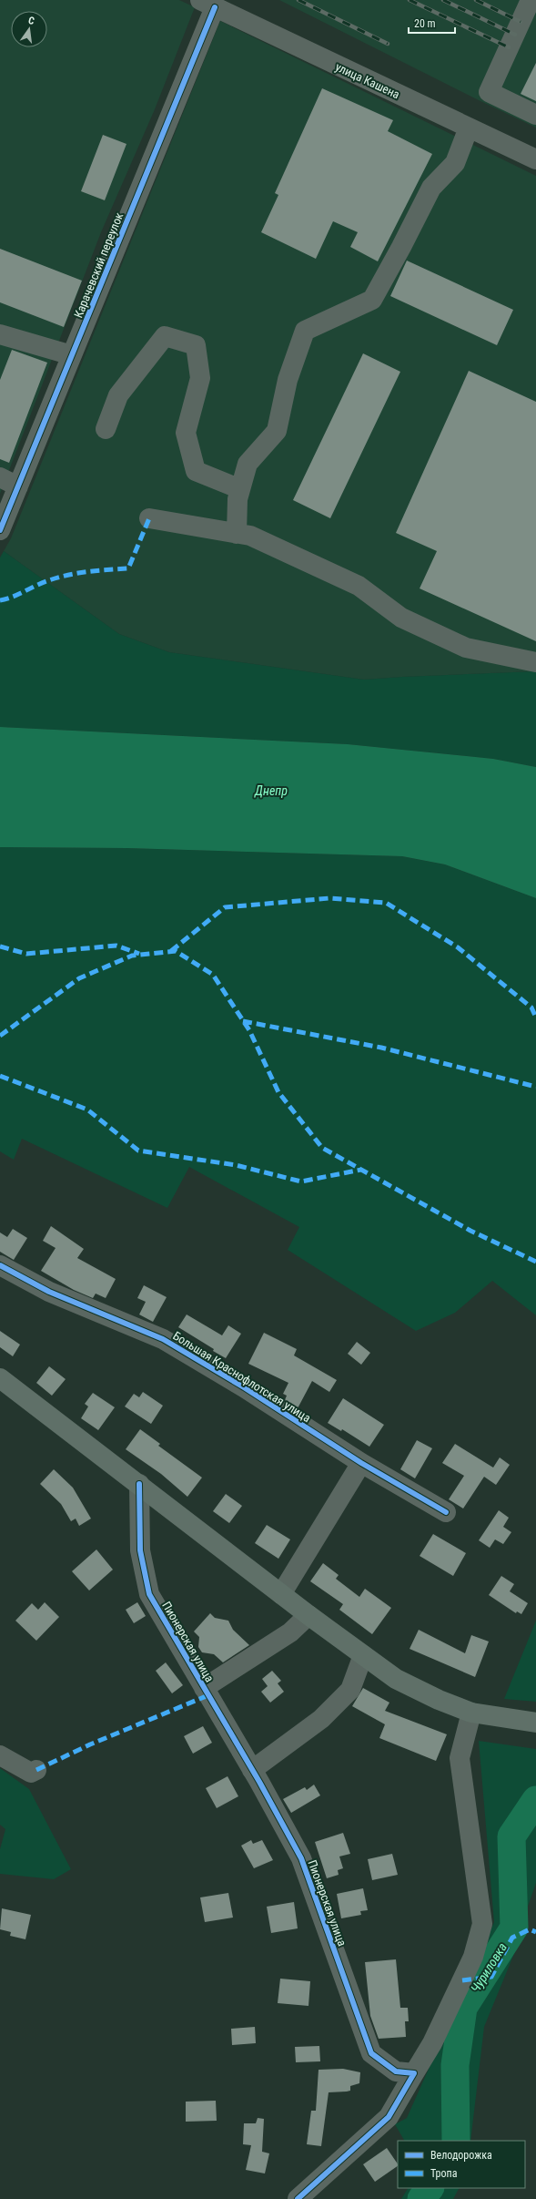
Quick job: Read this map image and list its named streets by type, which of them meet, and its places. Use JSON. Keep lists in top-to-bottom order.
{
  "streets": {
    "street": [
      "улица Кашена",
      "Карачевский переулок",
      "Большая Краснофлотская улица",
      "Пионерская улица"
    ]
  },
  "crossings": [
    ["улица Кашена", "Карачевский переулок"]
  ],
  "water": ["Днепр", "Чуриловка"],
  "legend": ["Велодорожка", "Тропа"],
  "scale_bar": "20 m",
  "north": "top"
}
